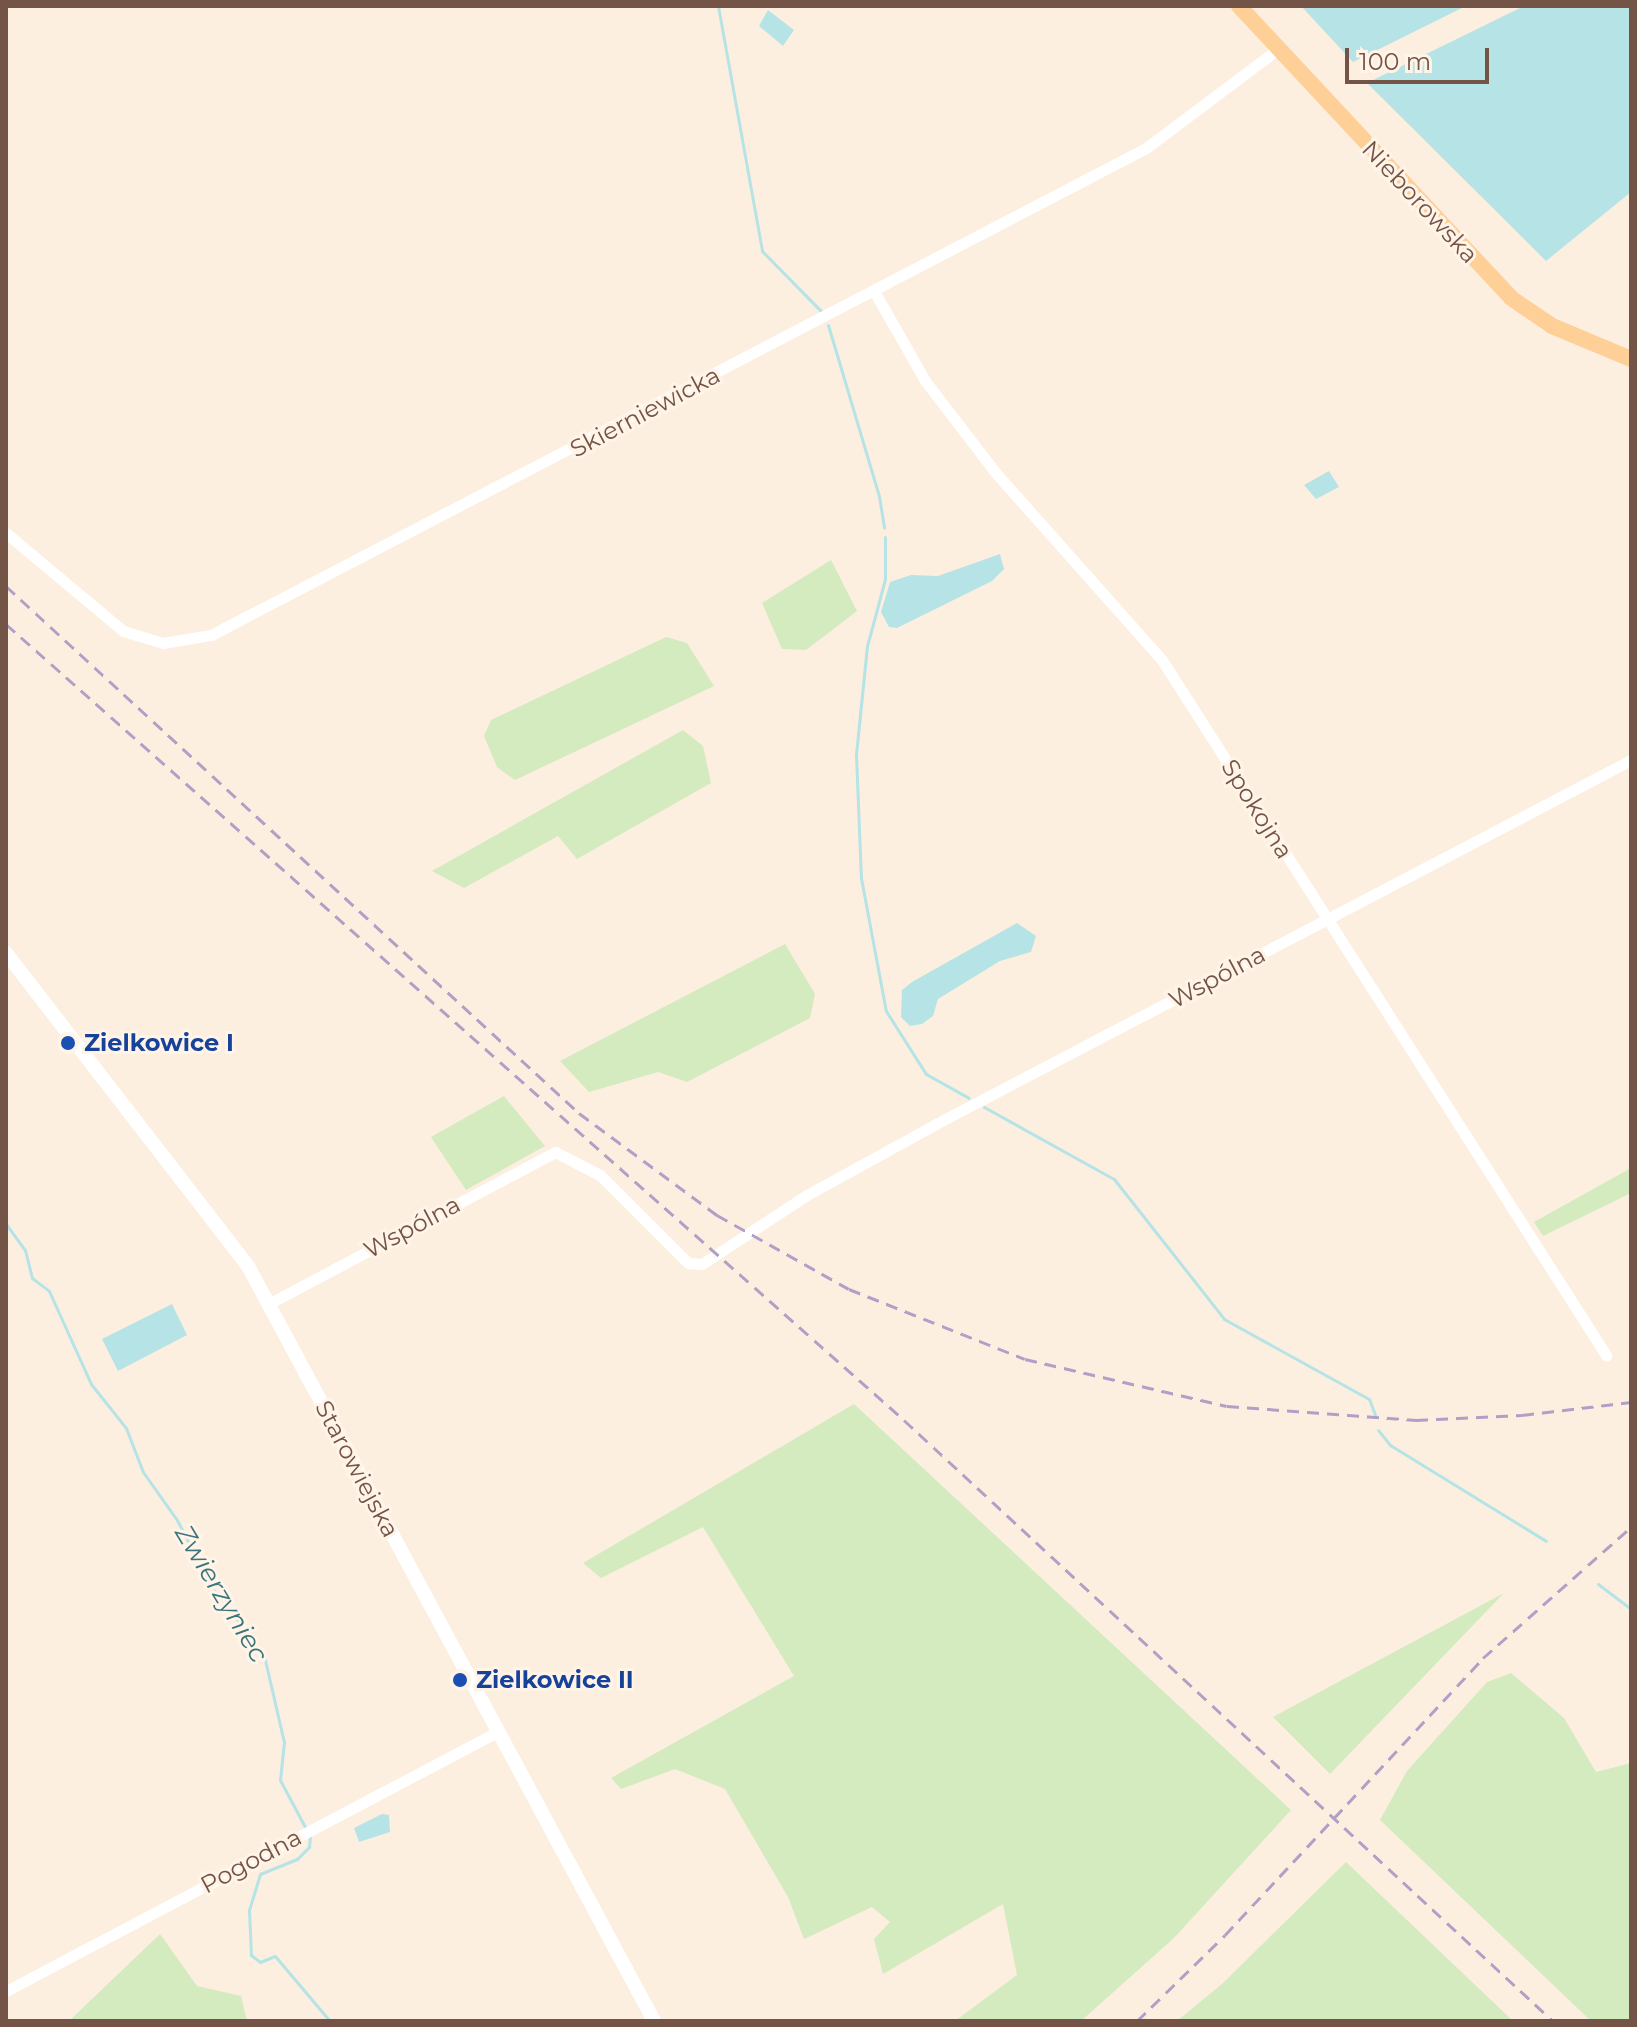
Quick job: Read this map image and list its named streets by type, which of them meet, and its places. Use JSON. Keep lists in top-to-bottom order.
{
  "streets": {
    "main road": ["Nieborowska"],
    "street": [
      "Skierniewicka",
      "Spokojna",
      "Wspólna",
      "Starowiejska",
      "Pogodna"
    ]
  },
  "crossings": [
    ["Nieborowska", "Skierniewicka"],
    ["Skierniewicka", "Spokojna"],
    ["Spokojna", "Wspólna"],
    ["Wspólna", "Starowiejska"],
    ["Starowiejska", "Pogodna"]
  ],
  "water": ["Zwierzyniec"],
  "places": ["Zielkowice I", "Zielkowice II"],
  "scale_bar": "100 m"
}
